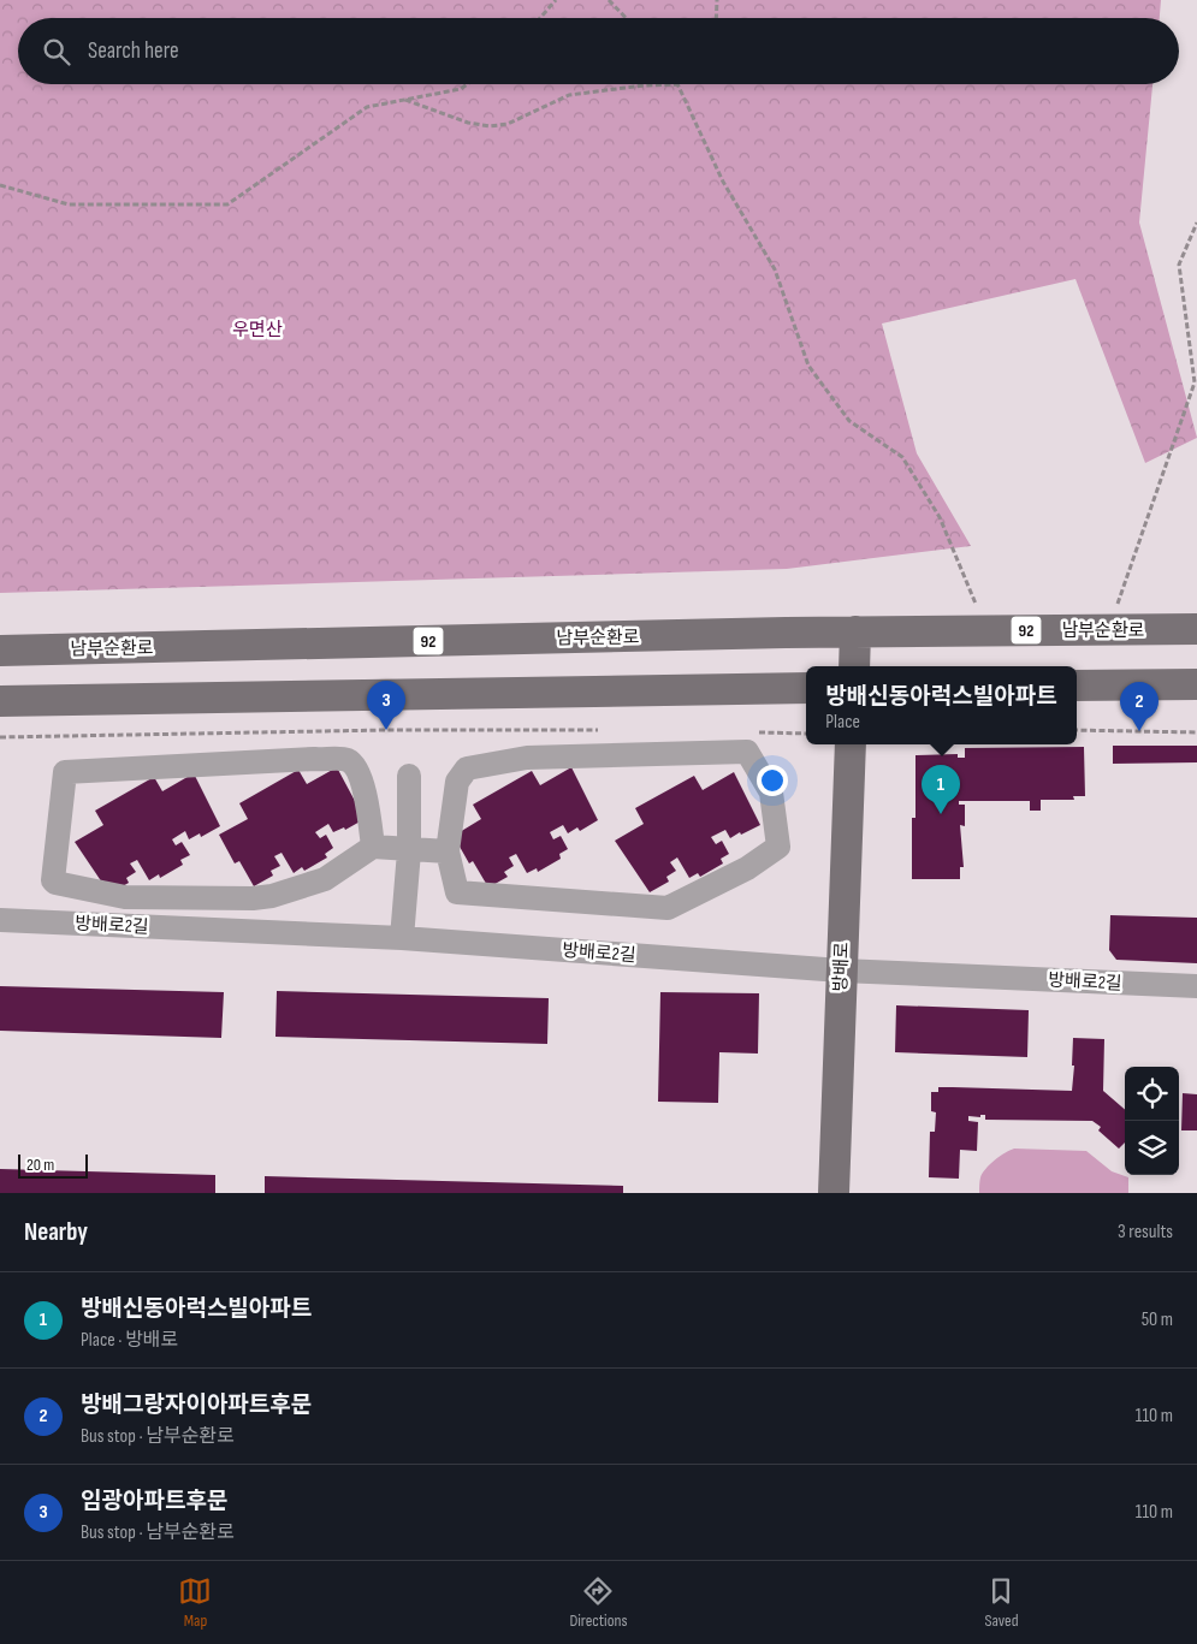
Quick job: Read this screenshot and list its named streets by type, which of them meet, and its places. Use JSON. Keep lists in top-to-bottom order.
{
  "streets": {
    "main road": ["92", "남부순환로", "방배로"],
    "street": ["방배로2길"]
  },
  "crossings": [
    ["방배로2길", "방배로"]
  ],
  "parks": ["우면산"],
  "scale_bar": "20 m",
  "page": {
    "search": "Search here",
    "popup": ["방배신동아럭스빌아파트", "Place"],
    "pins": ["3", "2", "1"],
    "scale": "20 m",
    "heading": ["Nearby", "3 results"],
    "list": [
      {
        "mark": "1",
        "name": "방배신동아럭스빌아파트",
        "note": "Place · 방배로",
        "value": "50 m"
      },
      {
        "mark": "2",
        "name": "방배그랑자이아파트후문",
        "note": "Bus stop · 남부순환로",
        "value": "110 m"
      },
      {
        "mark": "3",
        "name": "임광아파트후문",
        "note": "Bus stop · 남부순환로",
        "value": "110 m"
      }
    ],
    "nav": ["Map", "Directions", "Saved"]
  }
}
